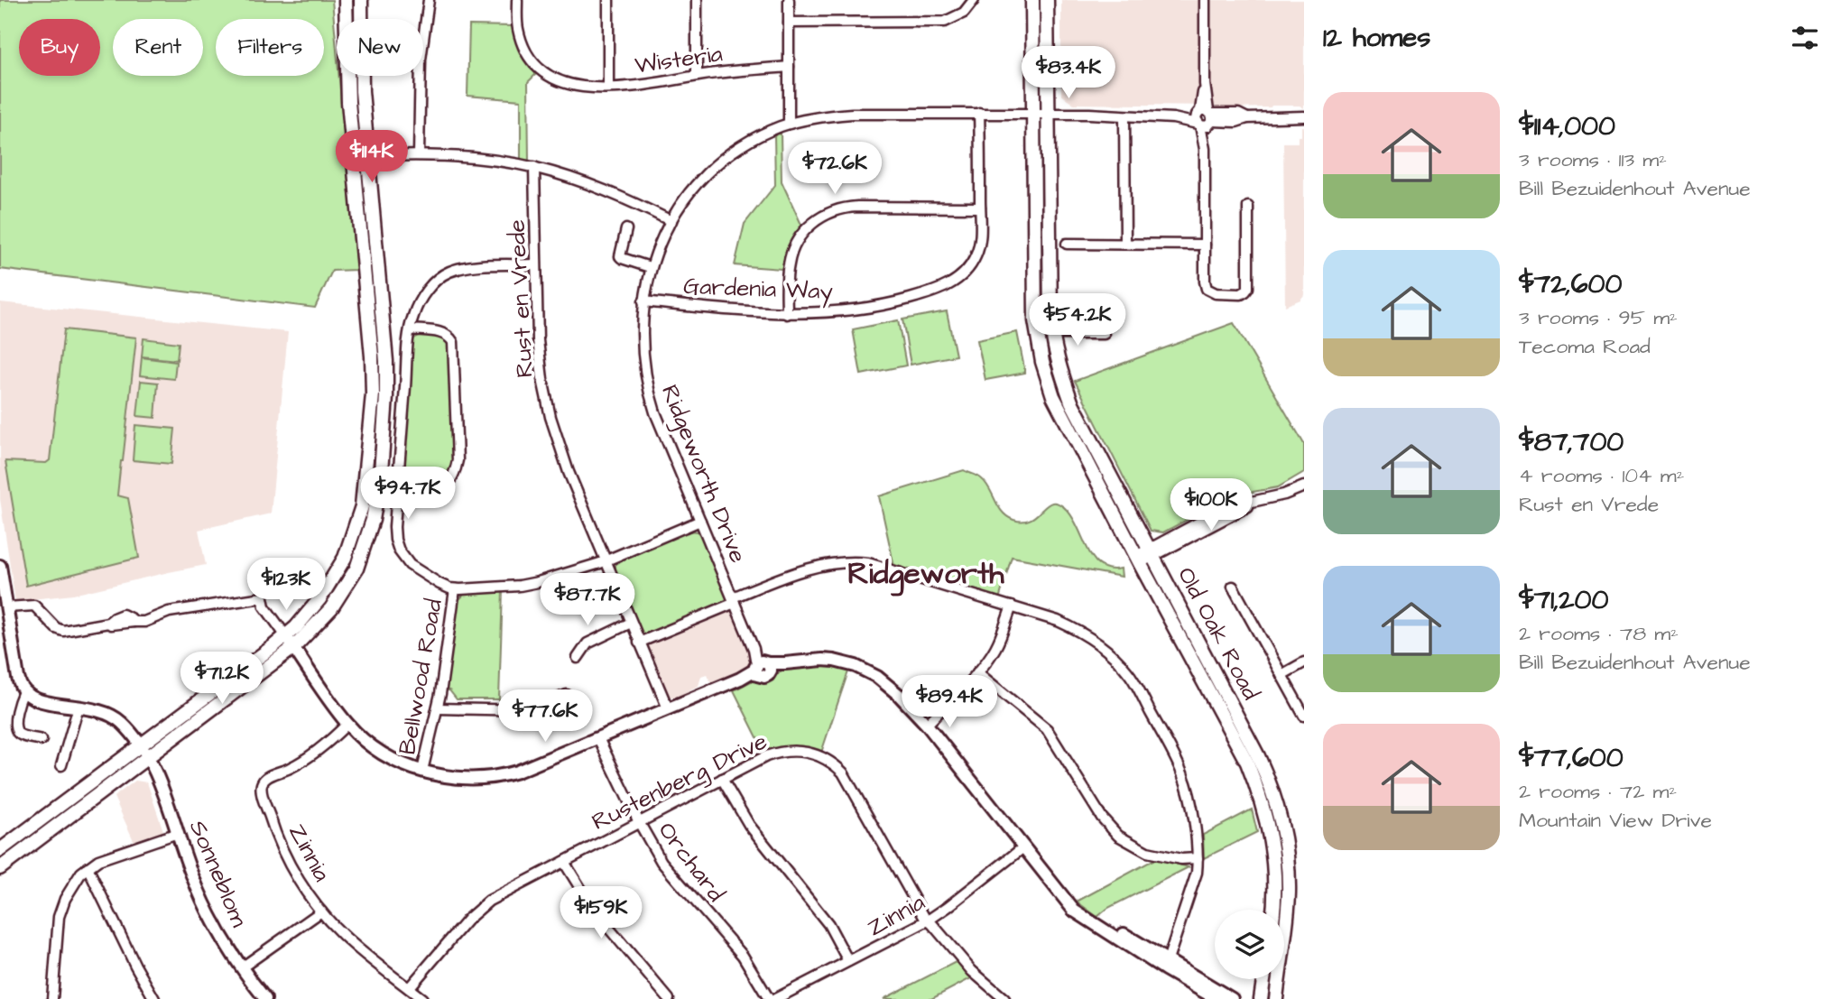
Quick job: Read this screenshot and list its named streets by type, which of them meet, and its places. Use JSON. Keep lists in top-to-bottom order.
{
  "streets": {
    "main road": ["Old Oak Road"],
    "street": [
      "Wisteria",
      "Gardenia Way",
      "Rust en Vrede",
      "Ridgeworth Drive",
      "Bellwood Road",
      "Rustenberg Drive",
      "Zinnia",
      "Orchard",
      "Sonneblom"
    ]
  },
  "crossings": [
    ["Gardenia Way", "Ridgeworth Drive"],
    ["Ridgeworth Drive", "Old Oak Road"],
    ["Rustenberg Drive", "Zinnia"],
    ["Rustenberg Drive", "Orchard"]
  ],
  "districts": ["Ridgeworth"],
  "page": {
    "heading": "12 homes",
    "chip": [
      "Buy",
      "Rent",
      "Filters",
      "New"
    ],
    "price": [
      "$83.4K",
      "$114K",
      "$72.6K",
      "$54.2K",
      "$94.7K",
      "$100K",
      "$123K",
      "$87.7K",
      "$71.2K",
      "$89.4K",
      "$77.6K",
      "$159K"
    ],
    "list": [
      {
        "name": "$114,000",
        "note": "3 rooms · 113 m² · Bill Bezuidenhout Avenue"
      },
      {
        "name": "$72,600",
        "note": "3 rooms · 95 m² · Tecoma Road"
      },
      {
        "name": "$87,700",
        "note": "4 rooms · 104 m² · Rust en Vrede"
      },
      {
        "name": "$71,200",
        "note": "2 rooms · 78 m² · Bill Bezuidenhout Avenue"
      },
      {
        "name": "$77,600",
        "note": "2 rooms · 72 m² · Mountain View Drive"
      }
    ]
  }
}
